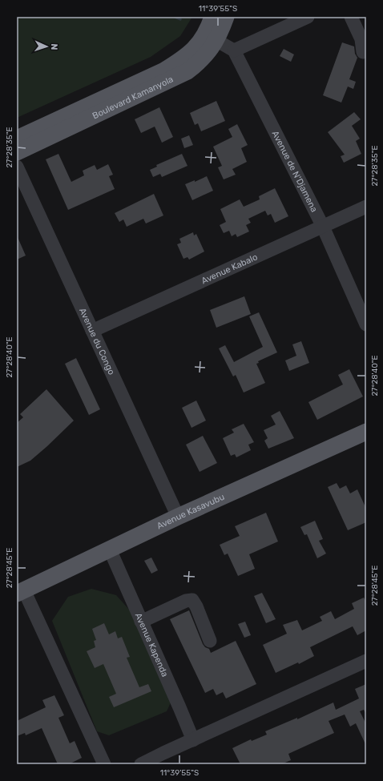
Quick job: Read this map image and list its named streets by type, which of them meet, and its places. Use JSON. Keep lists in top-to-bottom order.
{
  "streets": {
    "main road": ["Boulevard Kamanyola", "Avenue Kasavubu"],
    "street": [
      "Avenue de N'Djamena",
      "Avenue Kabalo",
      "Avenue du Congo",
      "Avenue Kapenda"
    ]
  },
  "crossings": [
    ["Avenue de N'Djamena", "Avenue Kabalo"],
    ["Avenue Kabalo", "Avenue du Congo"],
    ["Avenue du Congo", "Avenue Kasavubu"],
    ["Avenue Kasavubu", "Avenue Kapenda"]
  ],
  "north": "right",
  "coordinates": [
    "11°39'55\"S",
    "27°28'35\"E",
    "27°28'40\"E",
    "27°28'45\"E"
  ]
}
